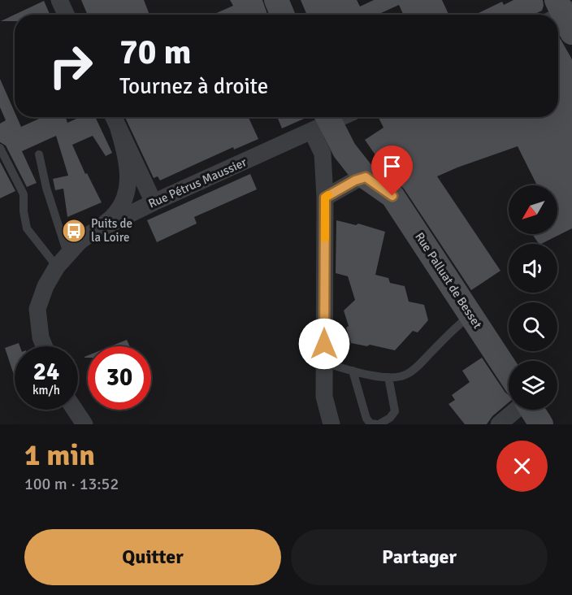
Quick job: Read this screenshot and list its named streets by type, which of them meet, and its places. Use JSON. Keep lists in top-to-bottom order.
{
  "streets": {
    "main road": ["Rue Palluat de Besset"],
    "street": ["Rue Pétrus Maussier"]
  },
  "crossings": [
    ["Rue Pétrus Maussier", "Rue Palluat de Besset"]
  ],
  "places": {
    "bus stop": ["Puits de la Loire"]
  },
  "north": "bottom left",
  "page": {
    "turn": ["70 m", "Tournez à droite"],
    "speed": "24 km/h",
    "limit": "30",
    "heading": ["1 min", "100 m · 13:52"],
    "buttons": ["Quitter", "Partager"]
  }
}
